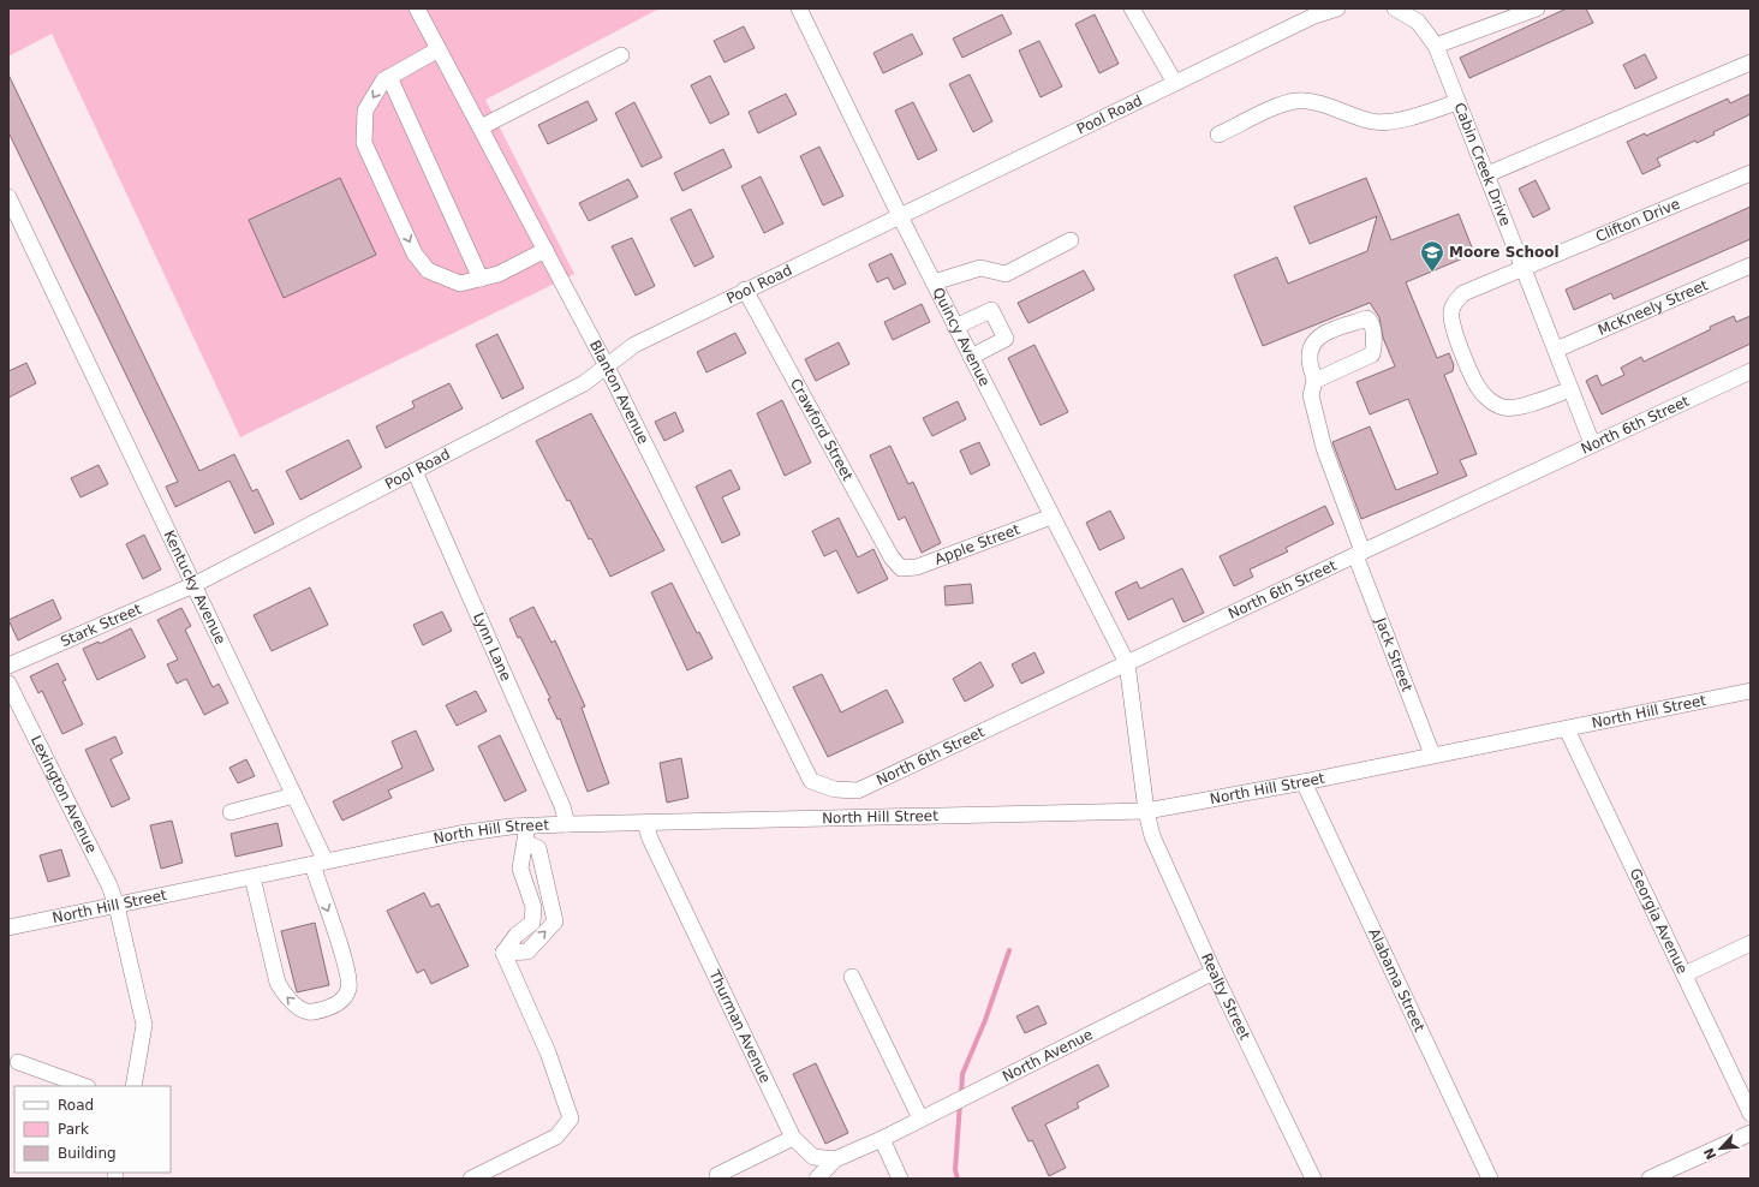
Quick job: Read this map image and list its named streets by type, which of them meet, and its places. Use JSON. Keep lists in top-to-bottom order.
{
  "streets": {
    "street": [
      "Pool Road",
      "Cabin Creek Drive",
      "Clifton Drive",
      "McKneely Street",
      "Quincy Avenue",
      "Blanton Avenue",
      "North 6th Street",
      "Crawford Street",
      "Apple Street",
      "Kentucky Avenue",
      "Stark Street",
      "Lynn Lane",
      "Jack Street",
      "North Hill Street",
      "Lexington Avenue",
      "Georgia Avenue",
      "Alabama Street",
      "Realty Street",
      "Thurman Avenue",
      "North Avenue"
    ]
  },
  "crossings": [
    ["Pool Road", "Quincy Avenue"],
    ["Pool Road", "Blanton Avenue"],
    ["Pool Road", "Crawford Street"],
    ["Pool Road", "Kentucky Avenue"],
    ["Pool Road", "Stark Street"],
    ["Pool Road", "Lynn Lane"],
    ["Cabin Creek Drive", "Clifton Drive"],
    ["Cabin Creek Drive", "McKneely Street"],
    ["Cabin Creek Drive", "North 6th Street"],
    ["Quincy Avenue", "North 6th Street"],
    ["Quincy Avenue", "Apple Street"],
    ["Quincy Avenue", "Realty Street"],
    ["Blanton Avenue", "North 6th Street"],
    ["North 6th Street", "Jack Street"],
    ["North 6th Street", "Realty Street"],
    ["Crawford Street", "Apple Street"],
    ["Kentucky Avenue", "Stark Street"],
    ["Kentucky Avenue", "North Hill Street"],
    ["Lynn Lane", "North Hill Street"],
    ["Jack Street", "North Hill Street"],
    ["North Hill Street", "Lexington Avenue"],
    ["North Hill Street", "Georgia Avenue"],
    ["North Hill Street", "Alabama Street"],
    ["North Hill Street", "Realty Street"],
    ["North Hill Street", "Thurman Avenue"],
    ["Realty Street", "North Avenue"],
    ["Thurman Avenue", "North Avenue"]
  ],
  "places": {
    "school or university": ["Moore School"]
  },
  "legend": ["Road", "Park", "Building"],
  "north": "bottom left"
}
